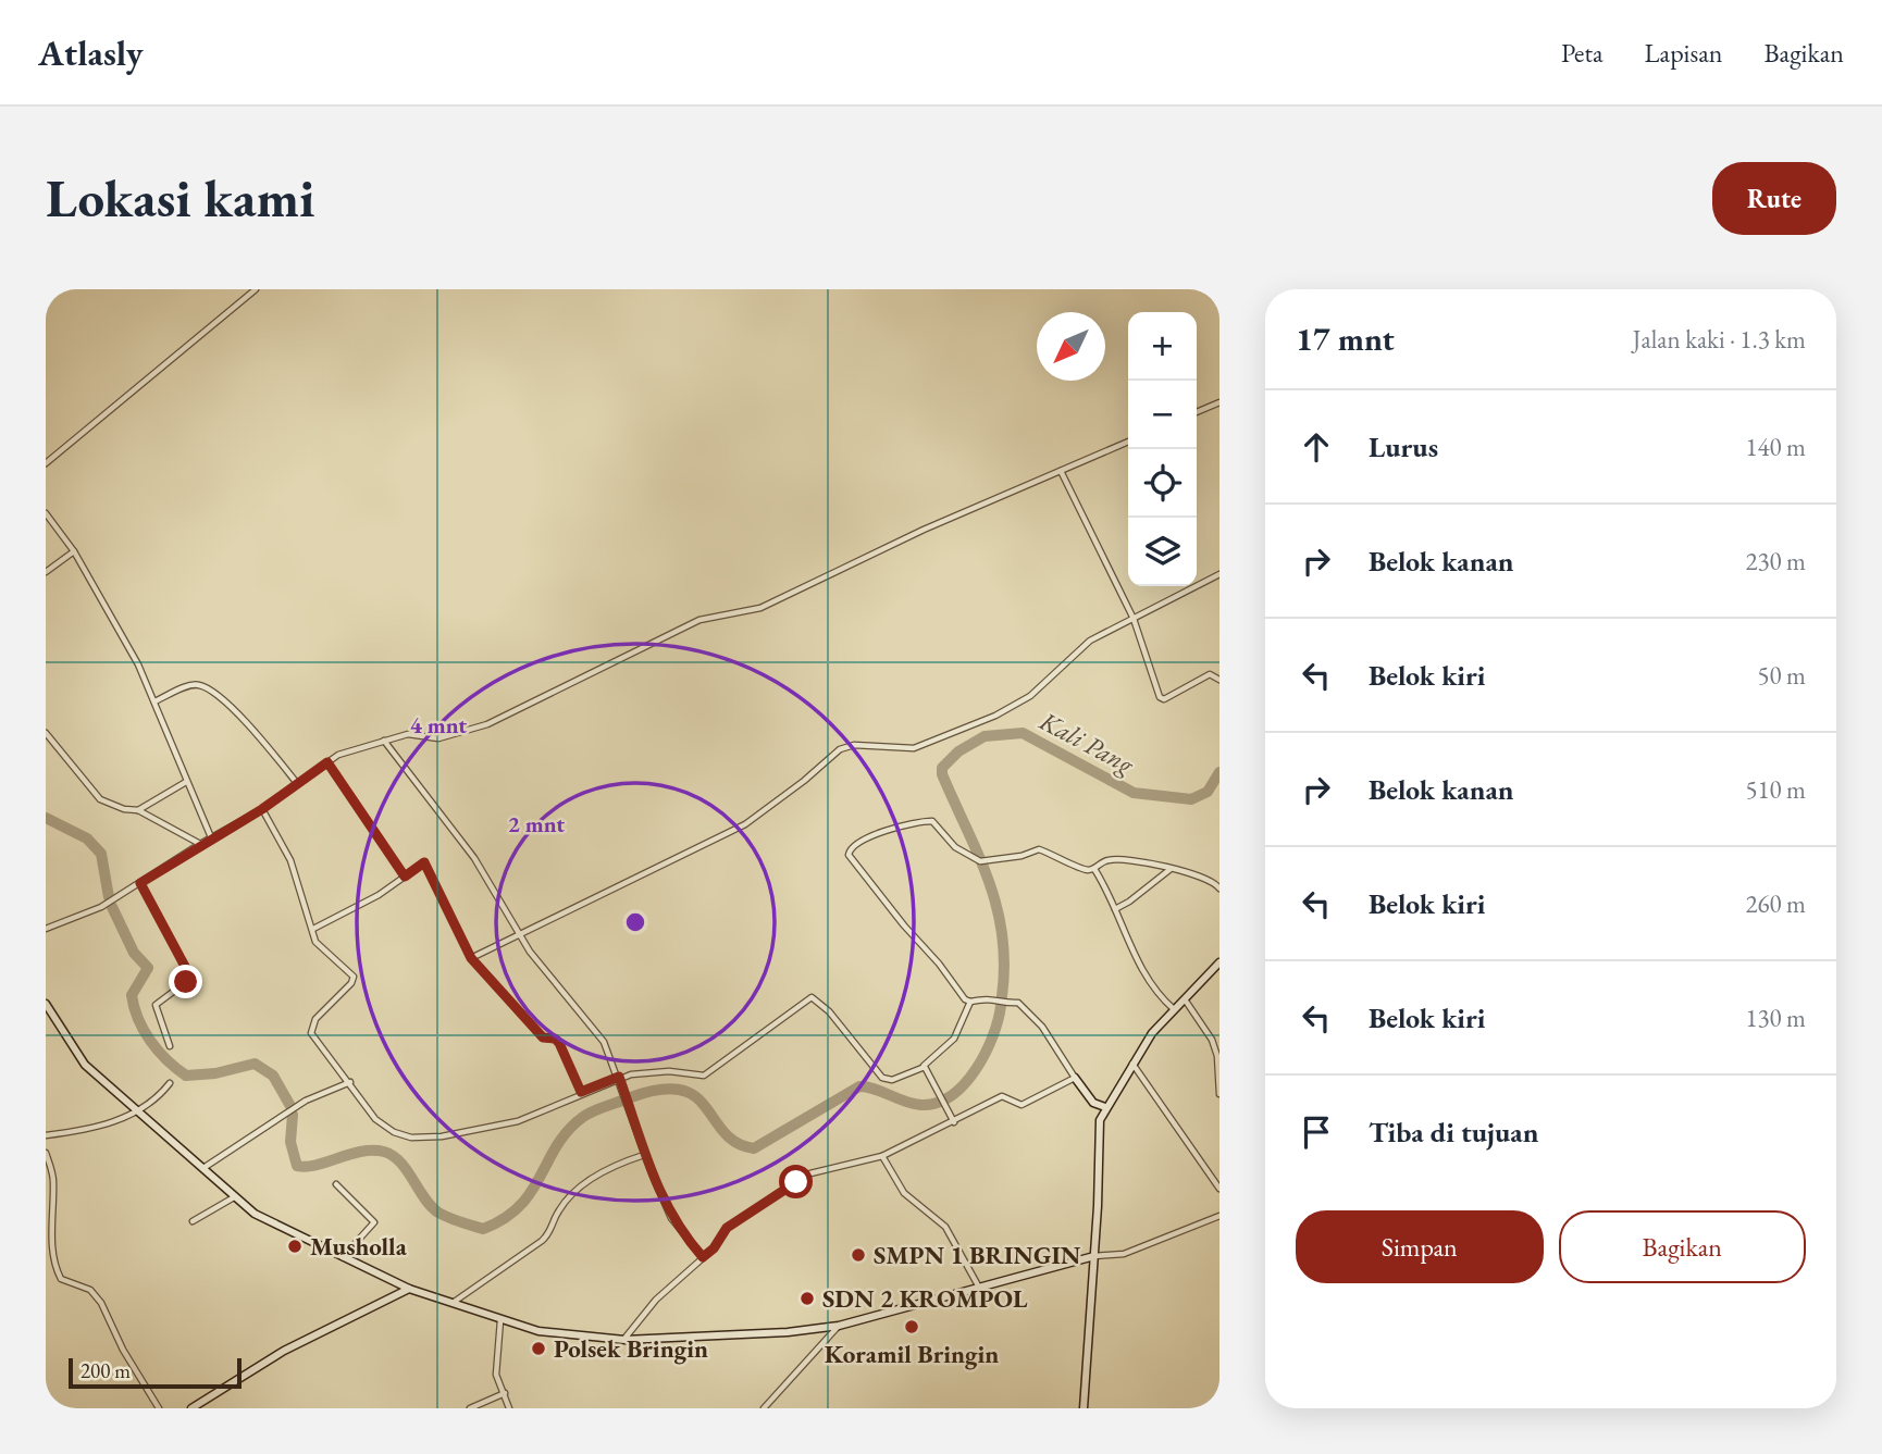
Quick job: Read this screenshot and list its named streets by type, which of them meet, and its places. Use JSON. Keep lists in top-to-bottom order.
{
  "water": ["Kali Pang"],
  "places": [
    "Musholla",
    "SMPN 1 BRINGIN",
    "SDN 2 KROMPOL",
    "Koramil Bringin",
    "Polsek Bringin"
  ],
  "scale_bar": "200 m",
  "north": "bottom left",
  "page": {
    "header": "Atlasly",
    "nav": ["Peta", "Lapisan", "Bagikan"],
    "buttons": [
      "Rute",
      ["Simpan", "Bagikan"]
    ],
    "title": "Lokasi kami",
    "heading": ["17 mnt", "Jalan kaki · 1.3 km"],
    "map_buttons": ["+", "−"],
    "list": [
      ["Lurus", "140 m"],
      ["Belok kanan", "230 m"],
      ["Belok kiri", "50 m"],
      ["Belok kanan", "510 m"],
      ["Belok kiri", "260 m"],
      ["Belok kiri", "130 m"],
      "Tiba di tujuan"
    ],
    "scale": "200 m"
  },
  "rings": ["4 mnt", "2 mnt"]
}
